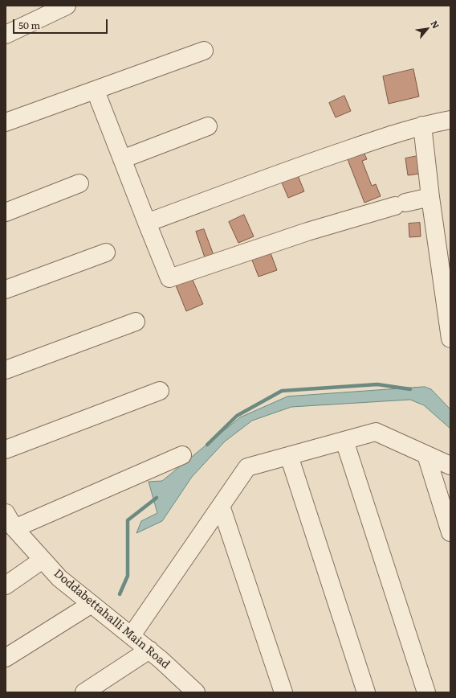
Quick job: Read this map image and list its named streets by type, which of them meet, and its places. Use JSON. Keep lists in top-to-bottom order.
{
  "streets": {
    "street": ["Doddabettahalli Main Road"]
  },
  "scale_bar": "50 m",
  "north": "top right"
}
